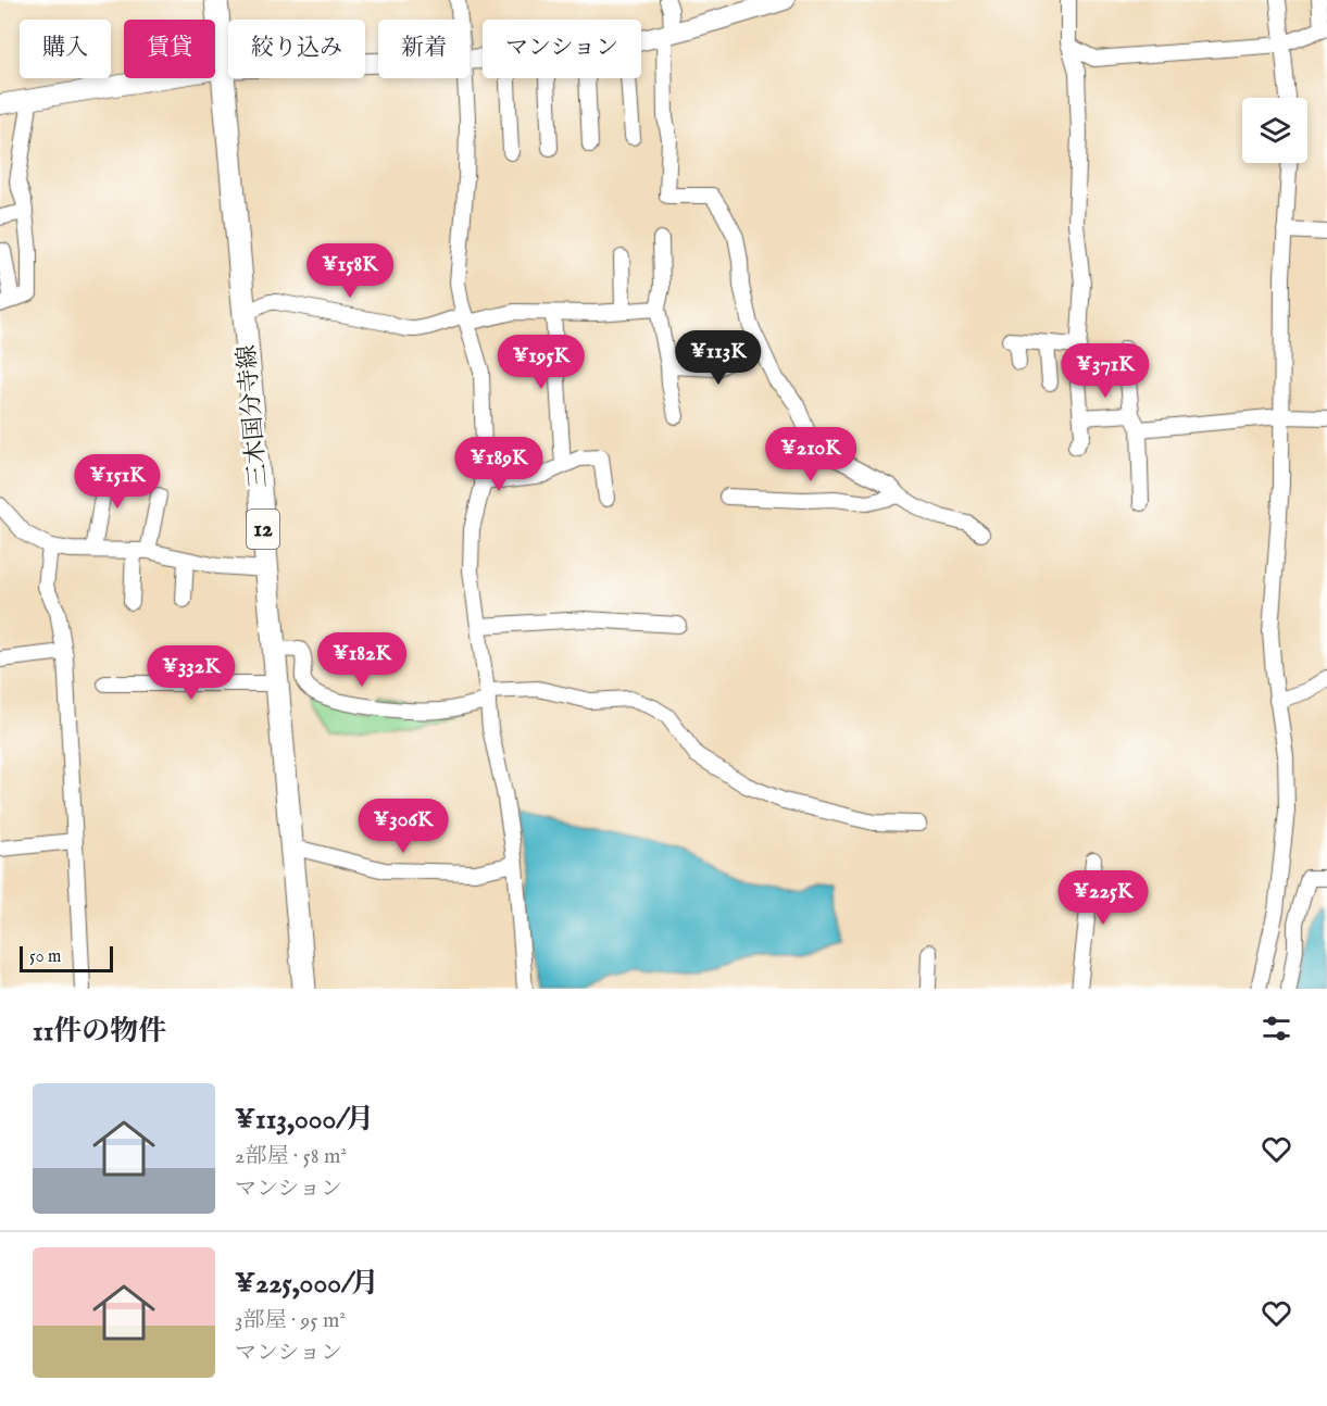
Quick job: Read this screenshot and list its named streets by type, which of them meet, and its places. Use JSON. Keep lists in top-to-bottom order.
{
  "streets": {
    "main road": ["三木国分寺線", "12"]
  },
  "scale_bar": "50 m",
  "page": {
    "chip": [
      "購入",
      "賃貸",
      "絞り込み",
      "新着",
      "マンション"
    ],
    "price": [
      "¥158K",
      "¥113K",
      "¥195K",
      "¥371K",
      "¥210K",
      "¥189K",
      "¥151K",
      "¥182K",
      "¥332K",
      "¥306K",
      "¥225K"
    ],
    "scale": "50 m",
    "heading": "11件の物件",
    "list": [
      {
        "name": "¥113,000/月",
        "note": "2部屋 · 58 m² · マンション"
      },
      {
        "name": "¥225,000/月",
        "note": "3部屋 · 95 m² · マンション"
      }
    ]
  }
}
